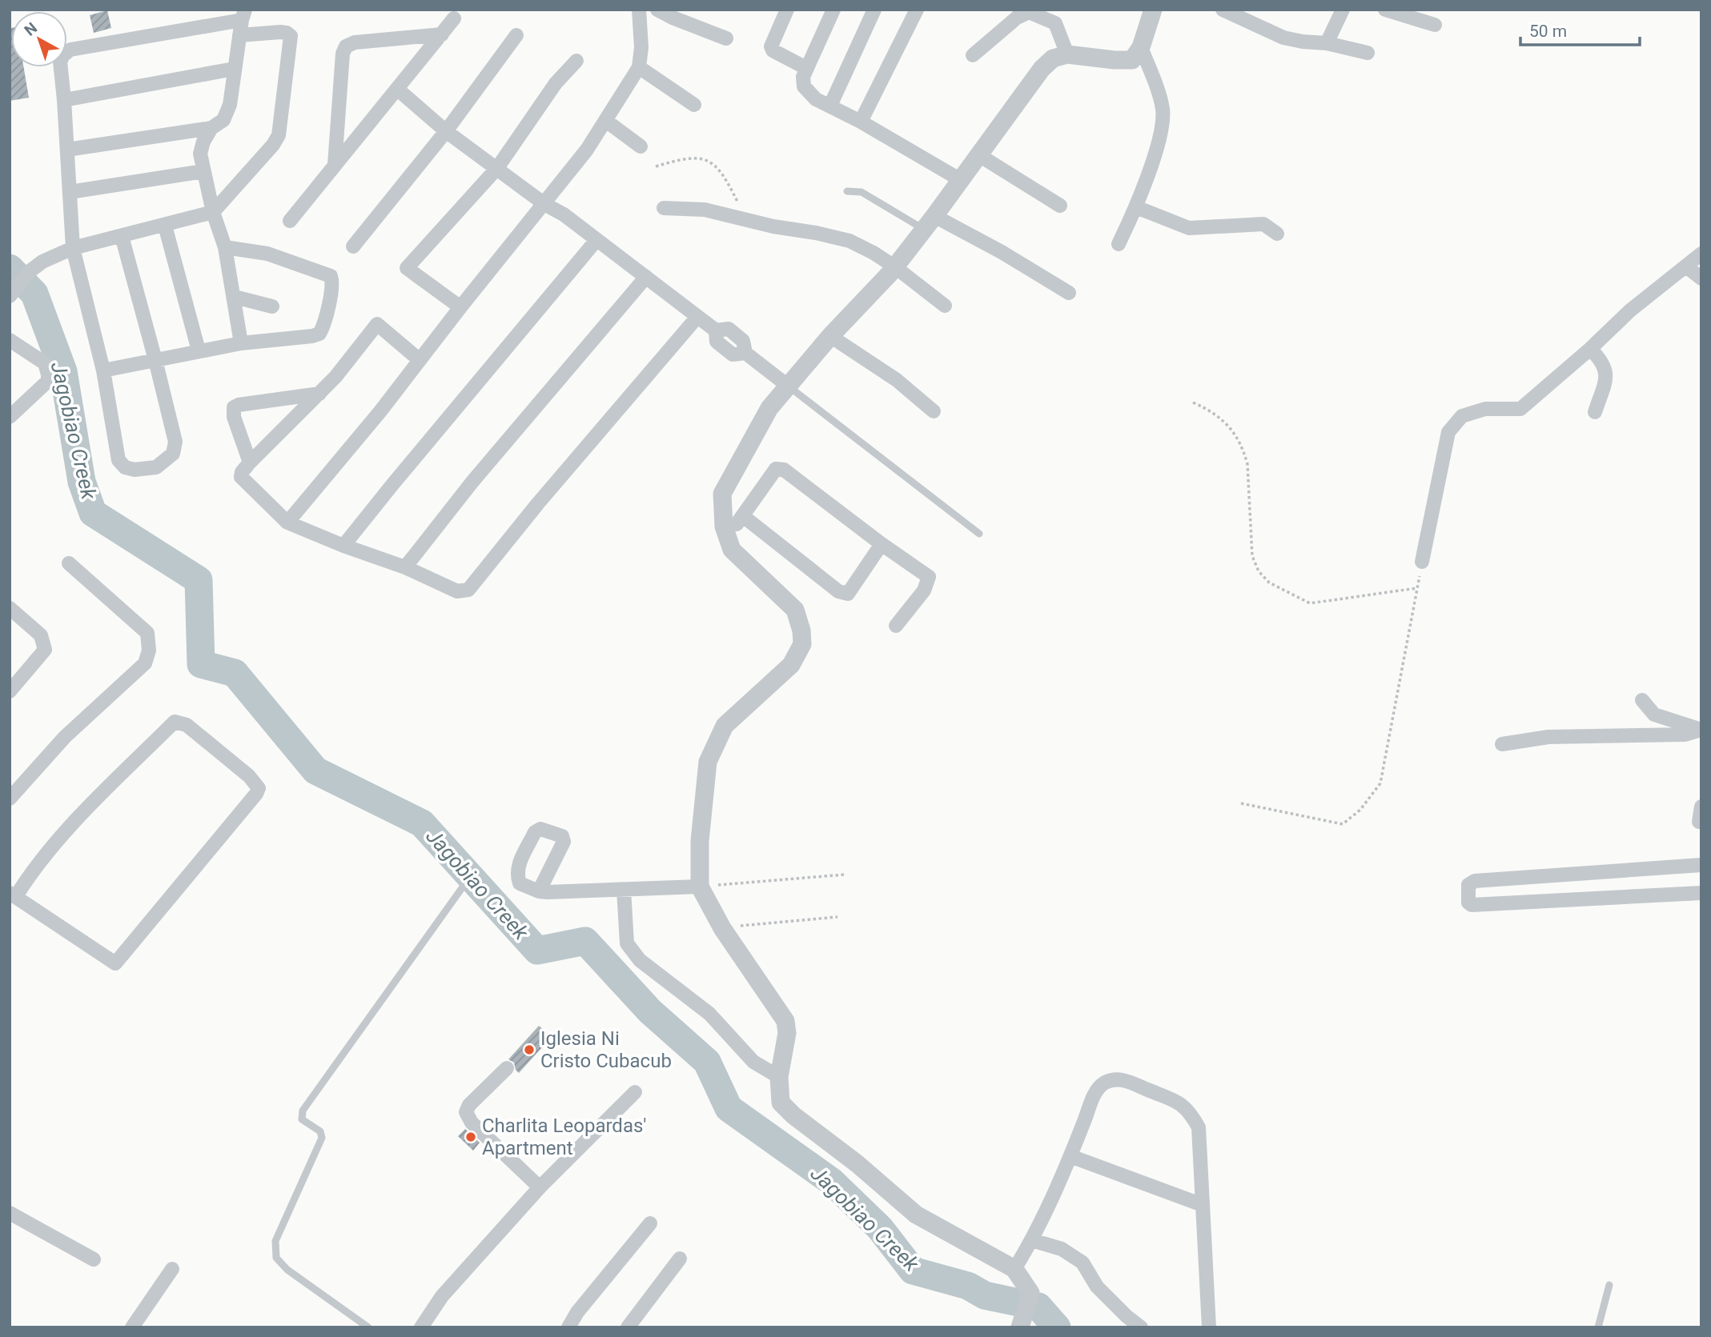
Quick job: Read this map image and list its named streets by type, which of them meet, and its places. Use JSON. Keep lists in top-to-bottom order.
{
  "water": ["Jagobiao Creek"],
  "places": ["Iglesia Ni Cristo Cubacub", "Charlita Leopardas' Apartment"],
  "scale_bar": "50 m",
  "north": "top left"
}
